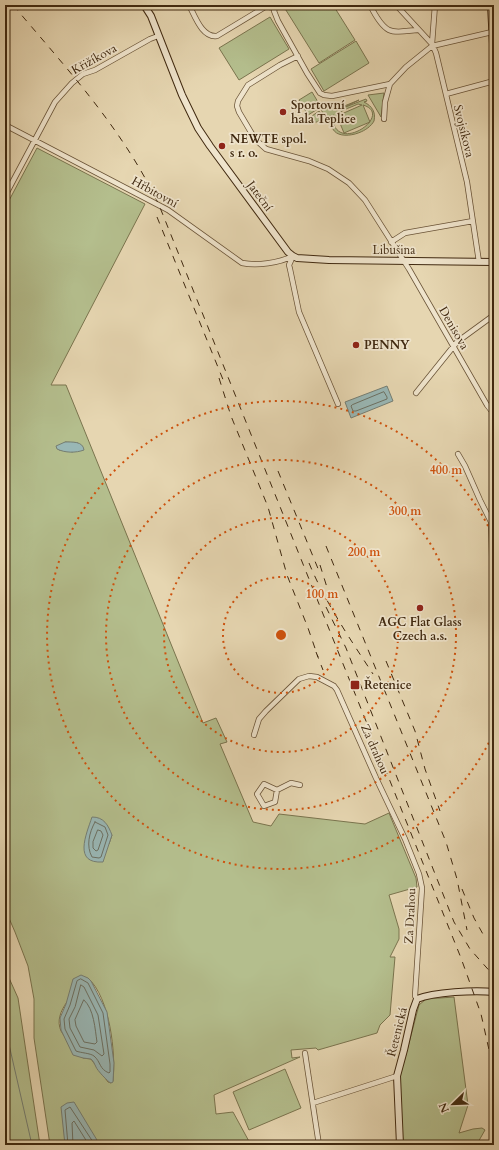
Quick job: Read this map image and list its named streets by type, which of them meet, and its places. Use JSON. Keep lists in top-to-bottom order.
{
  "streets": {
    "main road": ["Jateční", "Libušina", "Řetenická"],
    "street": [
      "Křižíkova",
      "Svojsíkova",
      "Hřbitovní",
      "Denisova",
      "Za drahou",
      "Za Drahou"
    ]
  },
  "crossings": [
    ["Křižíkova", "Hřbitovní"],
    ["Křižíkova", "Jateční"],
    ["Svojsíkova", "Libušina"],
    ["Hřbitovní", "Jateční"],
    ["Hřbitovní", "Libušina"],
    ["Jateční", "Libušina"],
    ["Libušina", "Denisova"],
    ["Za drahou", "Za Drahou"],
    ["Za Drahou", "Řetenická"]
  ],
  "places": {
    "other": [
      "Sportovní hala Teplice",
      "NEWTE spol. s r. o.",
      "PENNY",
      "AGC Flat Glass Czech a.s."
    ],
    "transit": ["Řetenice"]
  },
  "north": "bottom left",
  "rings": [
    "400 m",
    "300 m",
    "200 m",
    "100 m"
  ]
}
